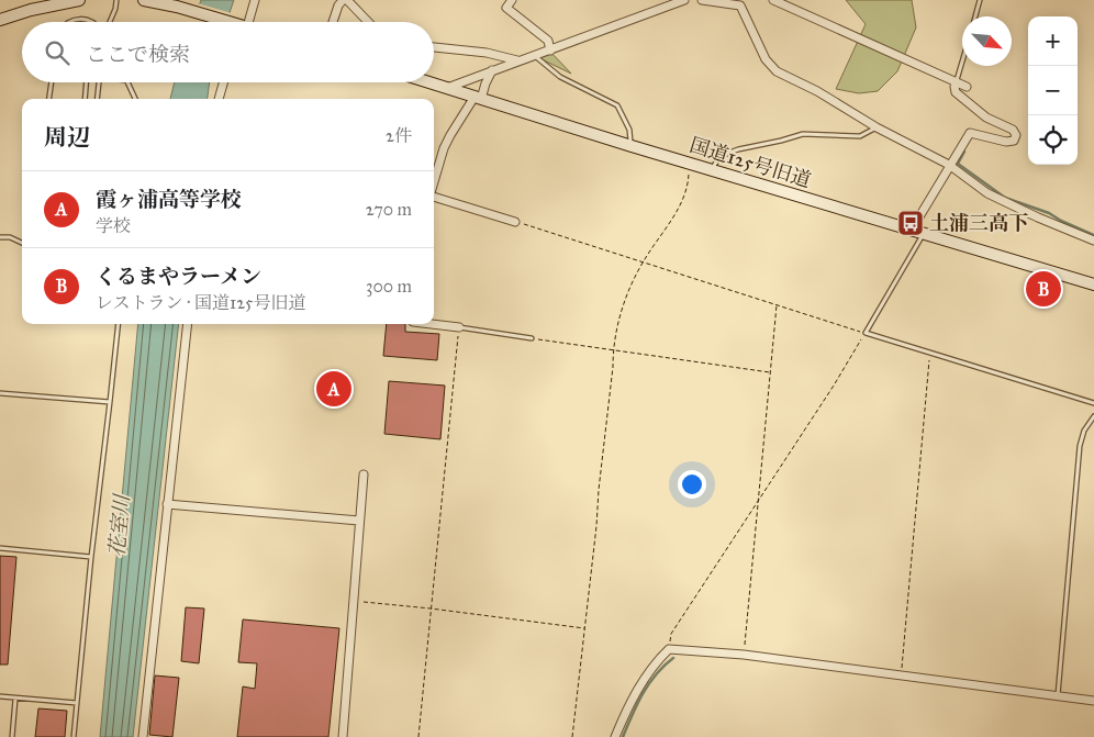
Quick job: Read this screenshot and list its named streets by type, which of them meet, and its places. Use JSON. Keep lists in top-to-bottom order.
{
  "streets": {
    "street": ["国道125号旧道"]
  },
  "water": ["花室川"],
  "places": {
    "bus stop": ["土浦三高下"]
  },
  "north": "bottom right",
  "page": {
    "map_buttons": ["+", "−"],
    "search": "ここで検索",
    "heading": ["周辺", "2件"],
    "list": [
      {
        "mark": "A",
        "name": "霞ヶ浦高等学校",
        "note": "学校",
        "value": "270 m"
      },
      {
        "mark": "B",
        "name": "くるまやラーメン",
        "note": "レストラン · 国道125号旧道",
        "value": "300 m"
      }
    ],
    "pins": ["B", "A"]
  }
}
